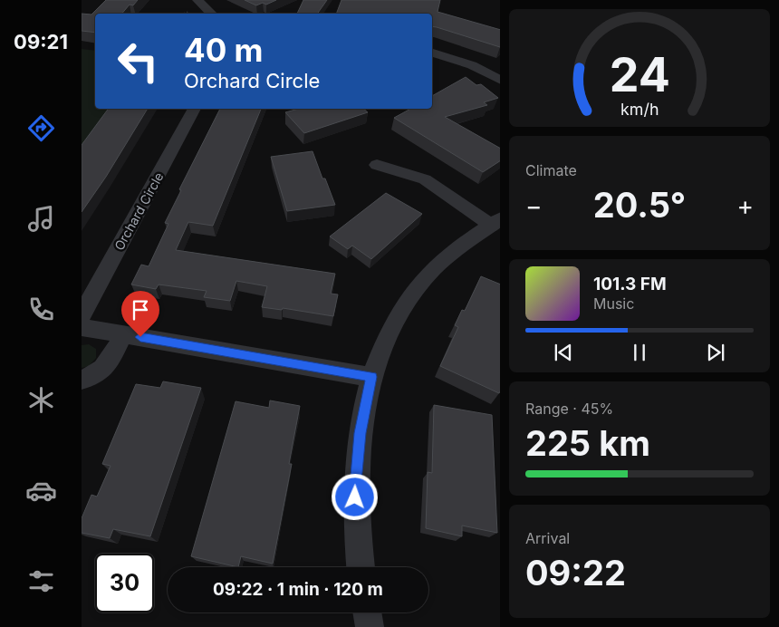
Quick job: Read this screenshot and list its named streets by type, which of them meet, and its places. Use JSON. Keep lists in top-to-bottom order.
{
  "streets": {
    "street": ["Orchard Circle"]
  },
  "page": {
    "tabs": "09:21",
    "turn": ["40 m", "Orchard Circle"],
    "tile": [
      "Climate",
      ["Range · 45%", "225 km"],
      ["Arrival", "09:22"]
    ],
    "heat": ["−", "20.5°", "+"],
    "song": ["101.3 FM", "Music"],
    "limit": "30",
    "trip": "09:22 · 1 min · 120 m",
    "gauge": ["24", "km/h"]
  }
}
